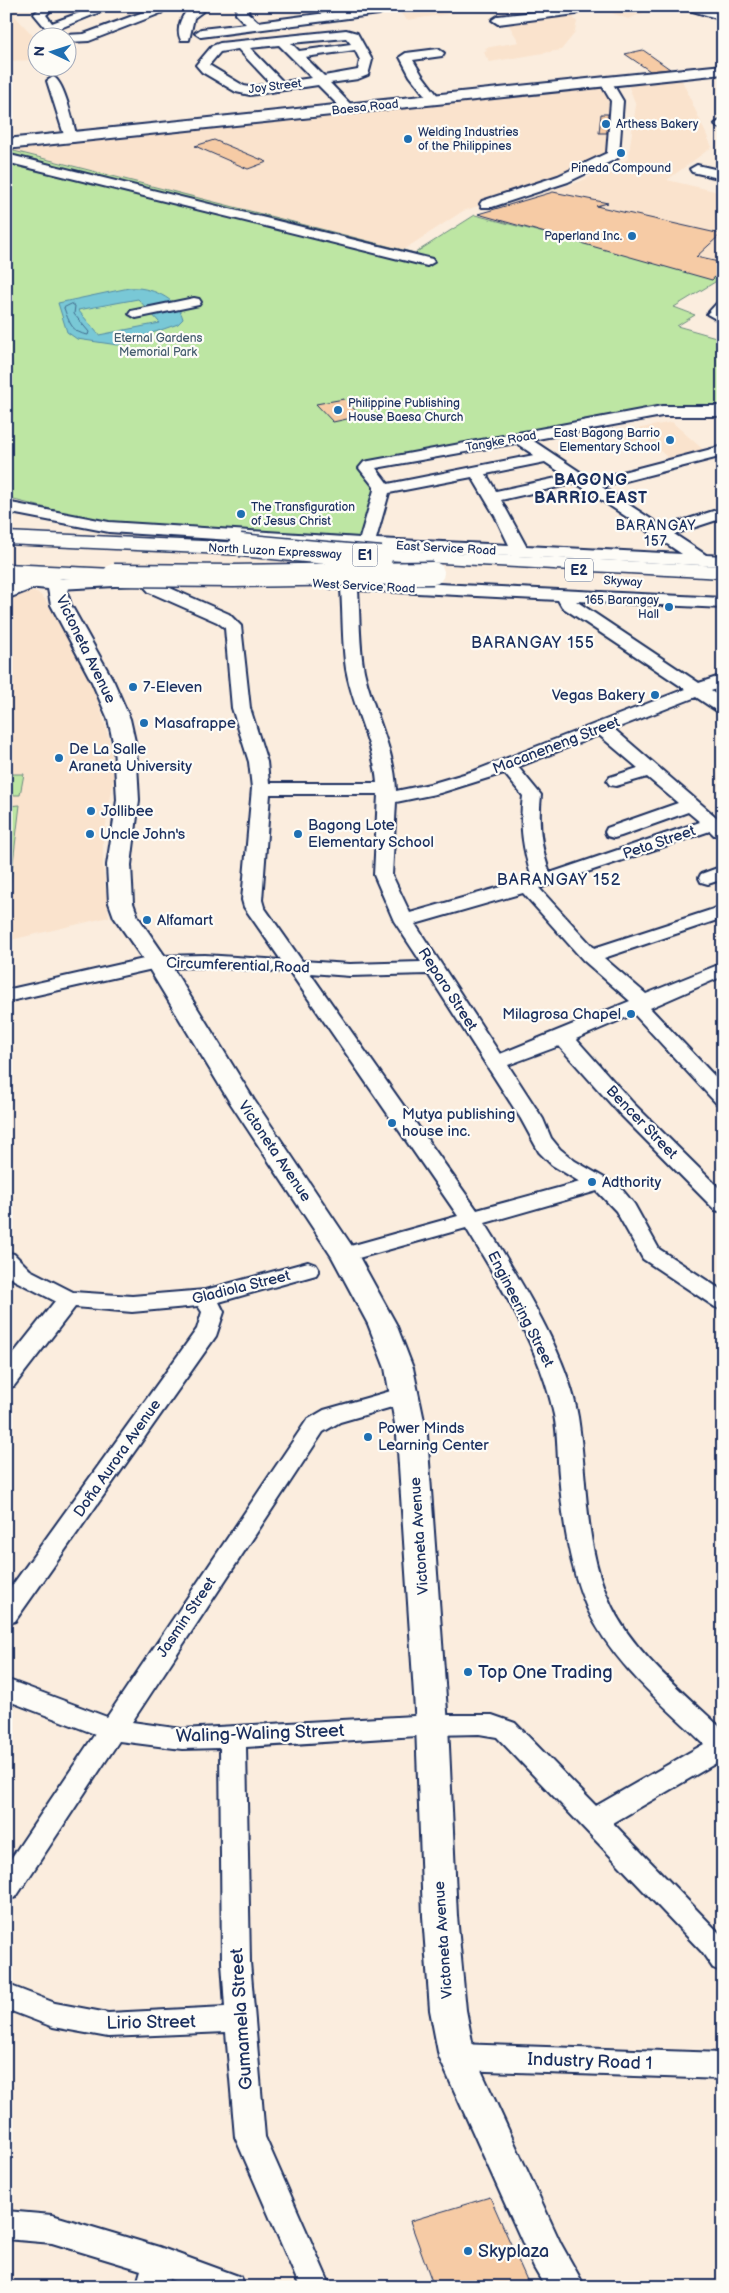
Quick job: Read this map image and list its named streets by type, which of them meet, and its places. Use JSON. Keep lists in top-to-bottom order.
{
  "streets": {
    "highway": [
      "North Luzon Expressway",
      "E1",
      "E2",
      "Skyway"
    ],
    "main road": ["Baesa Road", "West Service Road", "Victoneta Avenue"],
    "street": [
      "Joy Street",
      "Tangke Road",
      "East Service Road",
      "Macaneneng Street",
      "Peta Street",
      "Circumferential Road",
      "Reparo Street",
      "Bencer Street",
      "Gladiola Street",
      "Engineering Street",
      "Doña Aurora Avenue",
      "Jasmin Street",
      "Waling-Waling Street",
      "Gumamela Street",
      "Lirio Street",
      "Industry Road 1"
    ]
  },
  "crossings": [
    ["North Luzon Expressway", "Skyway"],
    ["West Service Road", "Victoneta Avenue"],
    ["West Service Road", "Reparo Street"],
    ["West Service Road", "Engineering Street"],
    ["Victoneta Avenue", "Circumferential Road"],
    ["Victoneta Avenue", "Jasmin Street"],
    ["Victoneta Avenue", "Waling-Waling Street"],
    ["Victoneta Avenue", "Industry Road 1"],
    ["Macaneneng Street", "Reparo Street"],
    ["Macaneneng Street", "Engineering Street"],
    ["Peta Street", "Reparo Street"],
    ["Circumferential Road", "Reparo Street"],
    ["Circumferential Road", "Engineering Street"],
    ["Gladiola Street", "Doña Aurora Avenue"],
    ["Jasmin Street", "Waling-Waling Street"],
    ["Waling-Waling Street", "Gumamela Street"],
    ["Gumamela Street", "Lirio Street"]
  ],
  "districts": [
    "BAGONG BARRIO EAST",
    "BARANGAY 157",
    "BARANGAY 155",
    "BARANGAY 152"
  ],
  "parks": ["Eternal Gardens Memorial Park"],
  "places": [
    "Arthess Bakery",
    "Welding Industries of the Philippines",
    "Pineda Compound",
    "Paperland Inc.",
    "Philippine Publishing House Baesa Church",
    "East Bagong Barrio Elementary School",
    "The Transfiguration of Jesus Christ",
    "165 Barangay Hall",
    "7-Eleven",
    "Vegas Bakery",
    "Masafrappe",
    "De La Salle Araneta University",
    "Jollibee",
    "Uncle John's",
    "Bagong Lote Elementary School",
    "Alfamart",
    "Milagrosa Chapel",
    "Mutya publishing house inc.",
    "Adthority",
    "Power Minds Learning Center",
    "Top One Trading",
    "Skyplaza"
  ],
  "north": "left"
}
